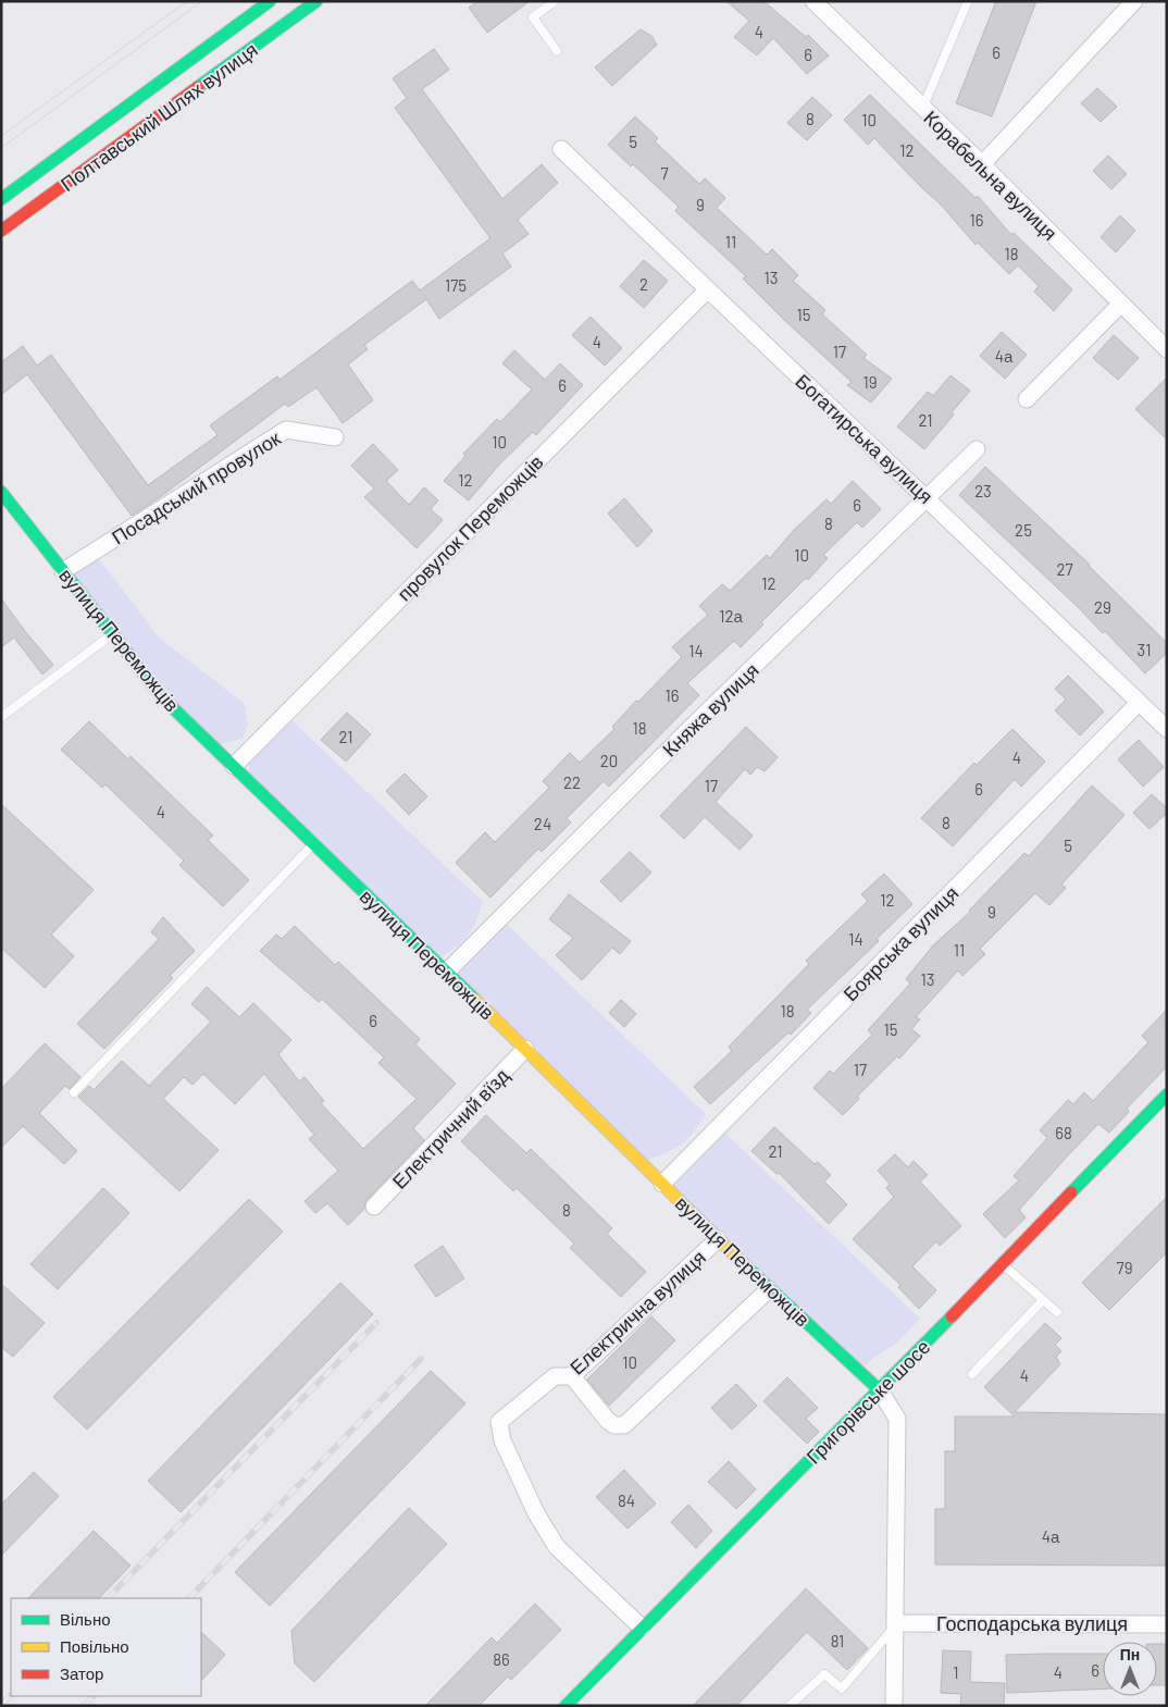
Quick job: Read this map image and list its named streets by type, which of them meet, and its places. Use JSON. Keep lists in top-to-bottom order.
{
  "streets": {
    "street": [
      "Полтавський Шлях вулиця",
      "Корабельна вулиця",
      "Богатирська вулиця",
      "Посадський провулок",
      "провулок Переможців",
      "вулиця Переможців",
      "Княжа вулиця",
      "Боярська вулиця",
      "Електричний вїзд",
      "Електрична вулиця",
      "Григорівське шосе",
      "Господарська вулиця"
    ]
  },
  "crossings": [
    ["Богатирська вулиця", "провулок Переможців"],
    ["Богатирська вулиця", "Княжа вулиця"],
    ["Богатирська вулиця", "Боярська вулиця"],
    ["Посадський провулок", "вулиця Переможців"],
    ["провулок Переможців", "вулиця Переможців"],
    ["вулиця Переможців", "Княжа вулиця"],
    ["вулиця Переможців", "Боярська вулиця"],
    ["вулиця Переможців", "Електричний вїзд"],
    ["вулиця Переможців", "Електрична вулиця"],
    ["вулиця Переможців", "Григорівське шосе"],
    ["Електрична вулиця", "Григорівське шосе"]
  ],
  "house_numbers": [
    "4",
    "6",
    "6",
    "8",
    "10",
    "5",
    "12",
    "7",
    "9",
    "16",
    "11",
    "18",
    "13",
    "2",
    "175",
    "15",
    "4",
    "17",
    "4а",
    "19",
    "6",
    "21",
    "10",
    "12",
    "23",
    "6",
    "8",
    "25",
    "10",
    "27",
    "12",
    "29",
    "12а",
    "31",
    "14",
    "16",
    "18",
    "21",
    "4",
    "20",
    "22",
    "17",
    "6",
    "4",
    "8",
    "24",
    "5",
    "12",
    "9",
    "14",
    "11",
    "13",
    "18",
    "6",
    "15",
    "17",
    "68",
    "21",
    "8",
    "79",
    "10",
    "4",
    "84",
    "4а",
    "81",
    "86",
    "6",
    "1",
    "4"
  ],
  "legend": ["Вільно", "Повільно", "Затор"],
  "north": "top"
}
